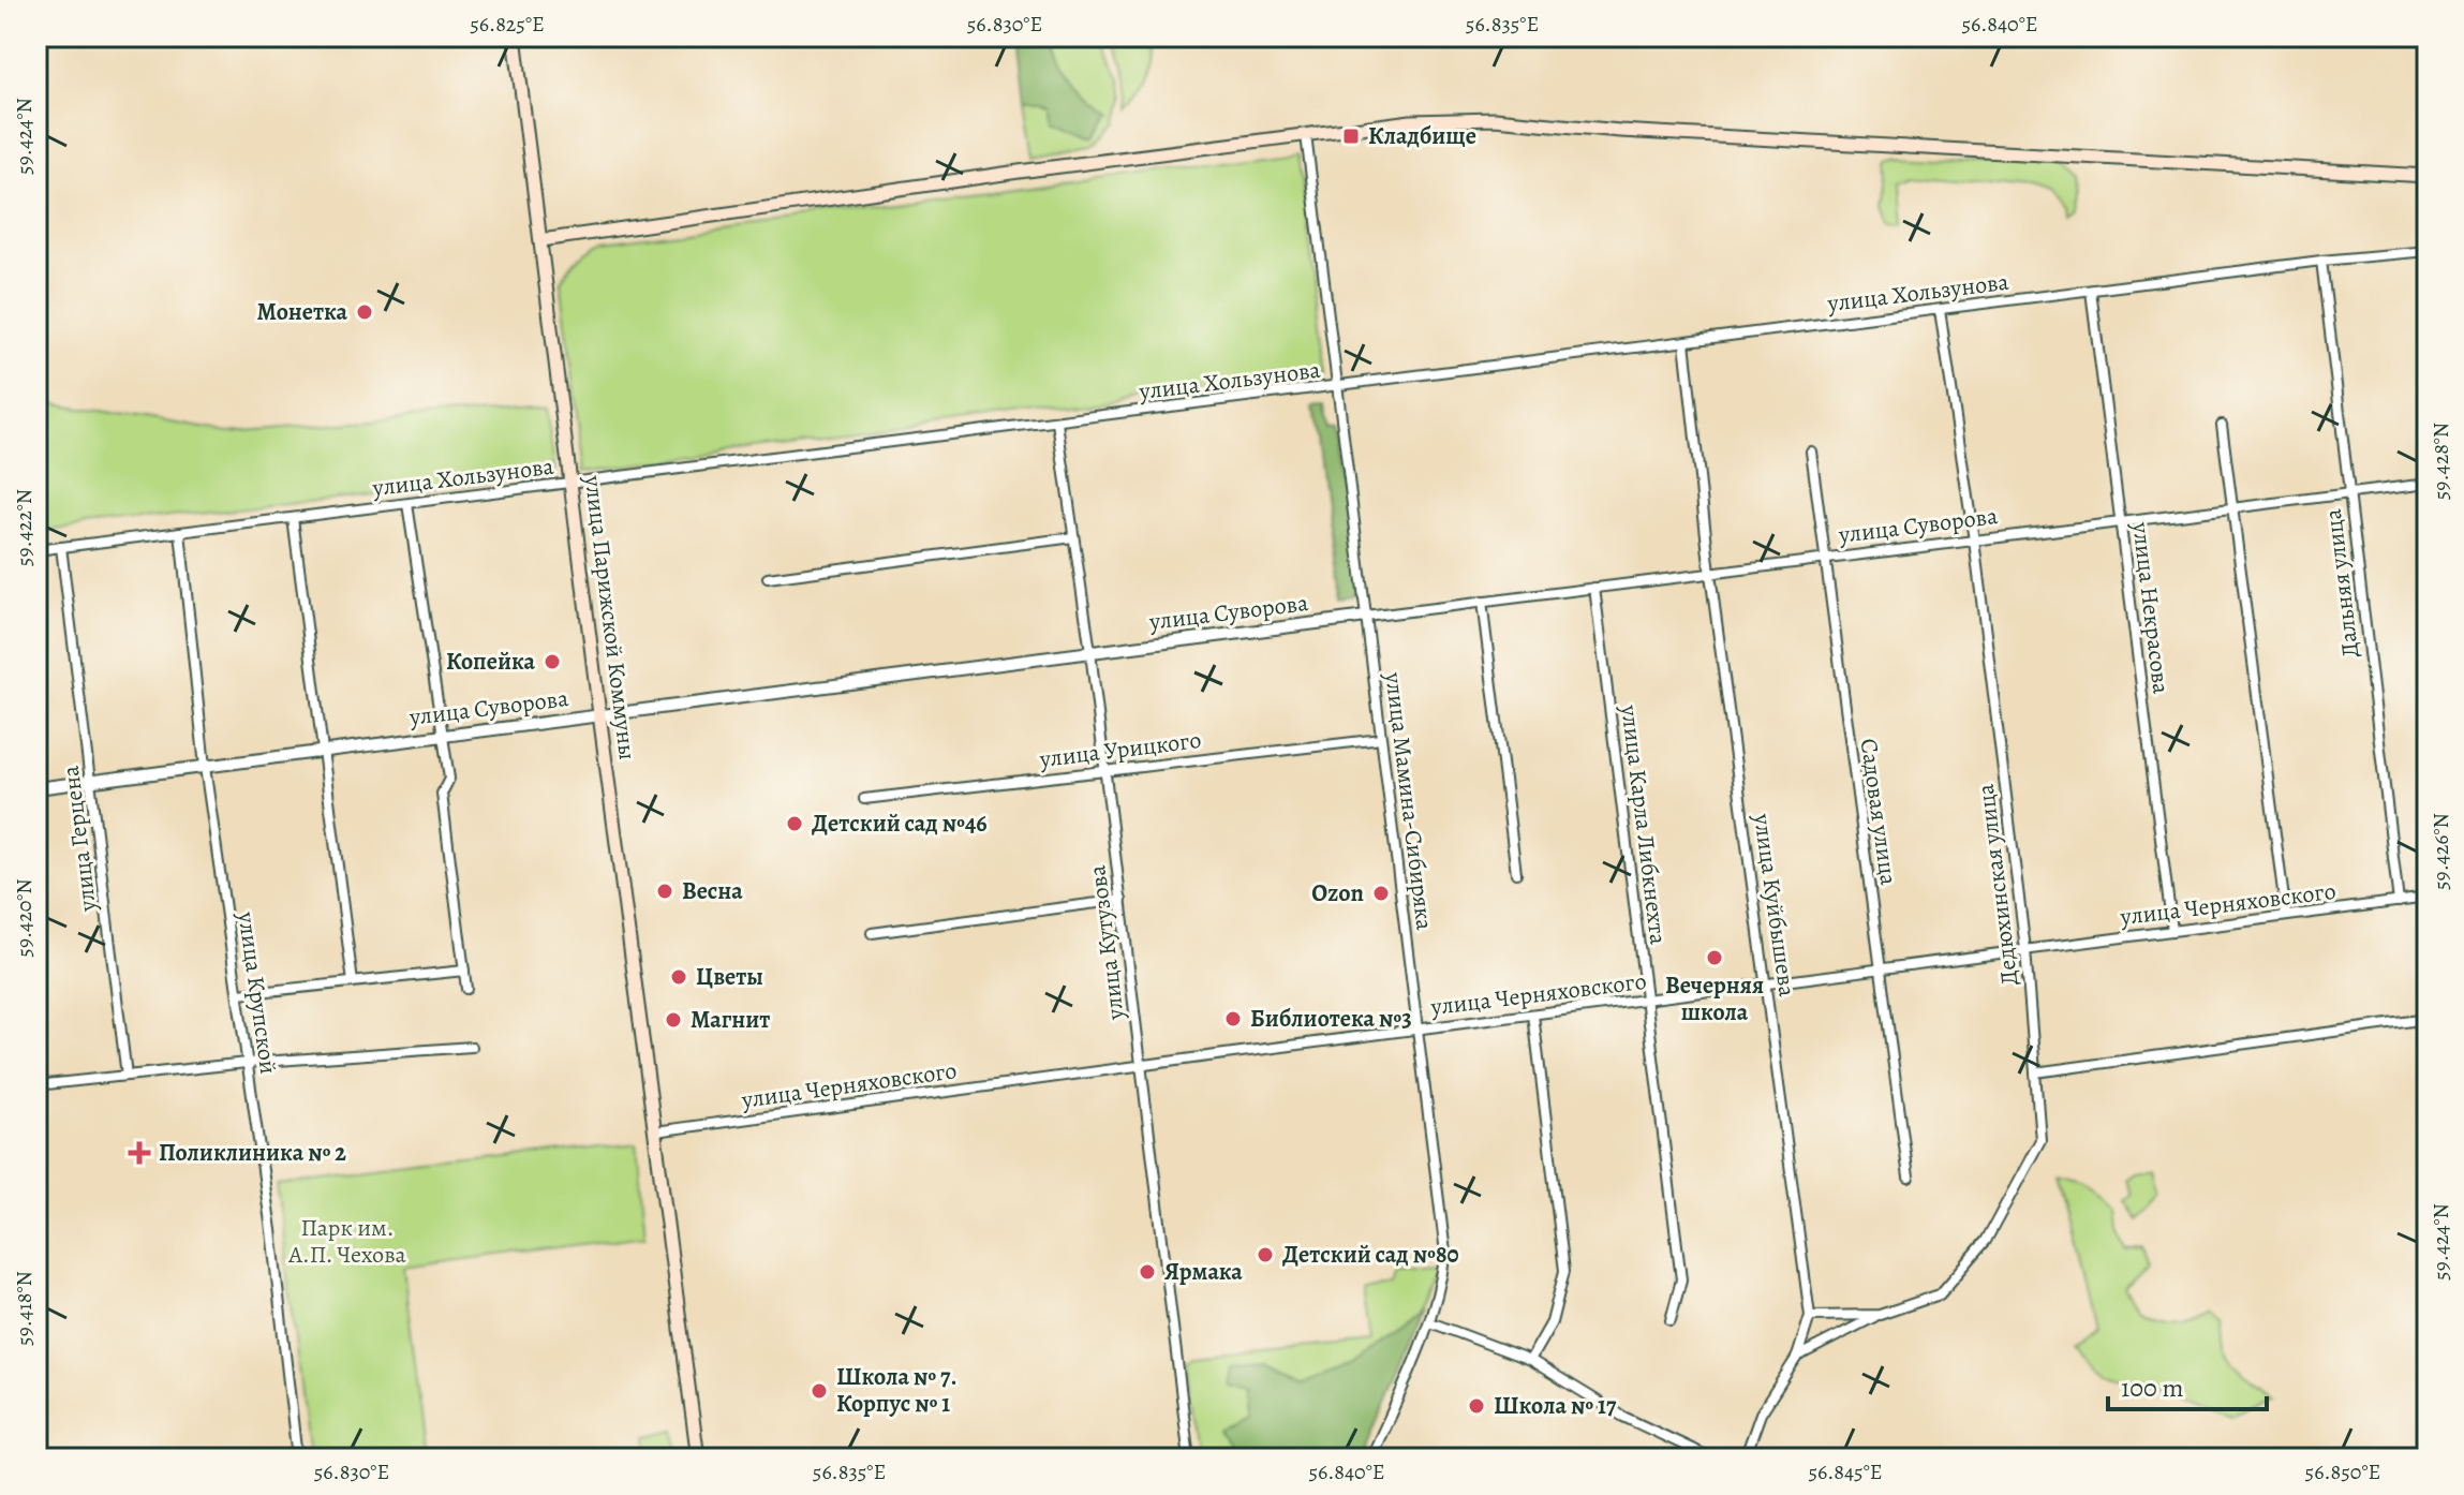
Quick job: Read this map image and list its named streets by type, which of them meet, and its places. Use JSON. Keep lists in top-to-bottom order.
{
  "streets": {
    "main road": ["улица Парижской Коммуны"],
    "street": [
      "улица Хользунова",
      "улица Суворова",
      "Дальняя улица",
      "улица Некрасова",
      "улица Урицкого",
      "улица Мамина-Сибиряка",
      "Садовая улица",
      "улица Карла Либкнехта",
      "улица Герцена",
      "Дедюхинская улица",
      "улица Черняховского",
      "улица Куйбышева",
      "улица Кутузова",
      "улица Крупской"
    ]
  },
  "crossings": [
    ["улица Хользунова", "Дальняя улица"],
    ["улица Хользунова", "улица Некрасова"],
    ["улица Хользунова", "улица Парижской Коммуны"],
    ["улица Хользунова", "улица Мамина-Сибиряка"],
    ["улица Хользунова", "улица Герцена"],
    ["улица Хользунова", "Дедюхинская улица"],
    ["улица Хользунова", "улица Куйбышева"],
    ["улица Хользунова", "улица Кутузова"],
    ["улица Хользунова", "улица Крупской"],
    ["улица Суворова", "Дальняя улица"],
    ["улица Суворова", "улица Некрасова"],
    ["улица Суворова", "улица Парижской Коммуны"],
    ["улица Суворова", "улица Мамина-Сибиряка"],
    ["улица Суворова", "Садовая улица"],
    ["улица Суворова", "улица Карла Либкнехта"],
    ["улица Суворова", "улица Герцена"],
    ["улица Суворова", "Дедюхинская улица"],
    ["улица Суворова", "улица Куйбышева"],
    ["улица Суворова", "улица Кутузова"],
    ["улица Суворова", "улица Крупской"],
    ["Дальняя улица", "улица Черняховского"],
    ["улица Некрасова", "улица Черняховского"],
    ["улица Парижской Коммуны", "улица Черняховского"],
    ["улица Урицкого", "улица Мамина-Сибиряка"],
    ["улица Урицкого", "улица Кутузова"],
    ["улица Мамина-Сибиряка", "улица Черняховского"],
    ["Садовая улица", "улица Черняховского"],
    ["улица Карла Либкнехта", "улица Черняховского"],
    ["Дедюхинская улица", "улица Черняховского"],
    ["Дедюхинская улица", "улица Куйбышева"],
    ["улица Черняховского", "улица Куйбышева"],
    ["улица Черняховского", "улица Кутузова"]
  ],
  "parks": ["Парк им. А.П. Чехова"],
  "places": {
    "transit": ["Кладбище"],
    "other": [
      "Монетка",
      "Копейка",
      "Детский сад №46",
      "Весна",
      "Ozon",
      "Вечерняя школа",
      "Цветы",
      "Библиотека №3",
      "Магнит",
      "Детский сад №80",
      "Ярмака",
      "Школа № 7. Корпус № 1",
      "Школа № 17"
    ],
    "health": ["Поликлиника № 2"]
  },
  "scale_bar": "100 m",
  "coordinates": [
    "56.825°E",
    "56.830°E",
    "56.835°E",
    "56.840°E",
    "59.424°N",
    "59.428°N",
    "59.422°N",
    "59.426°N",
    "59.420°N",
    "59.418°N",
    "56.845°E",
    "56.850°E"
  ]
}
